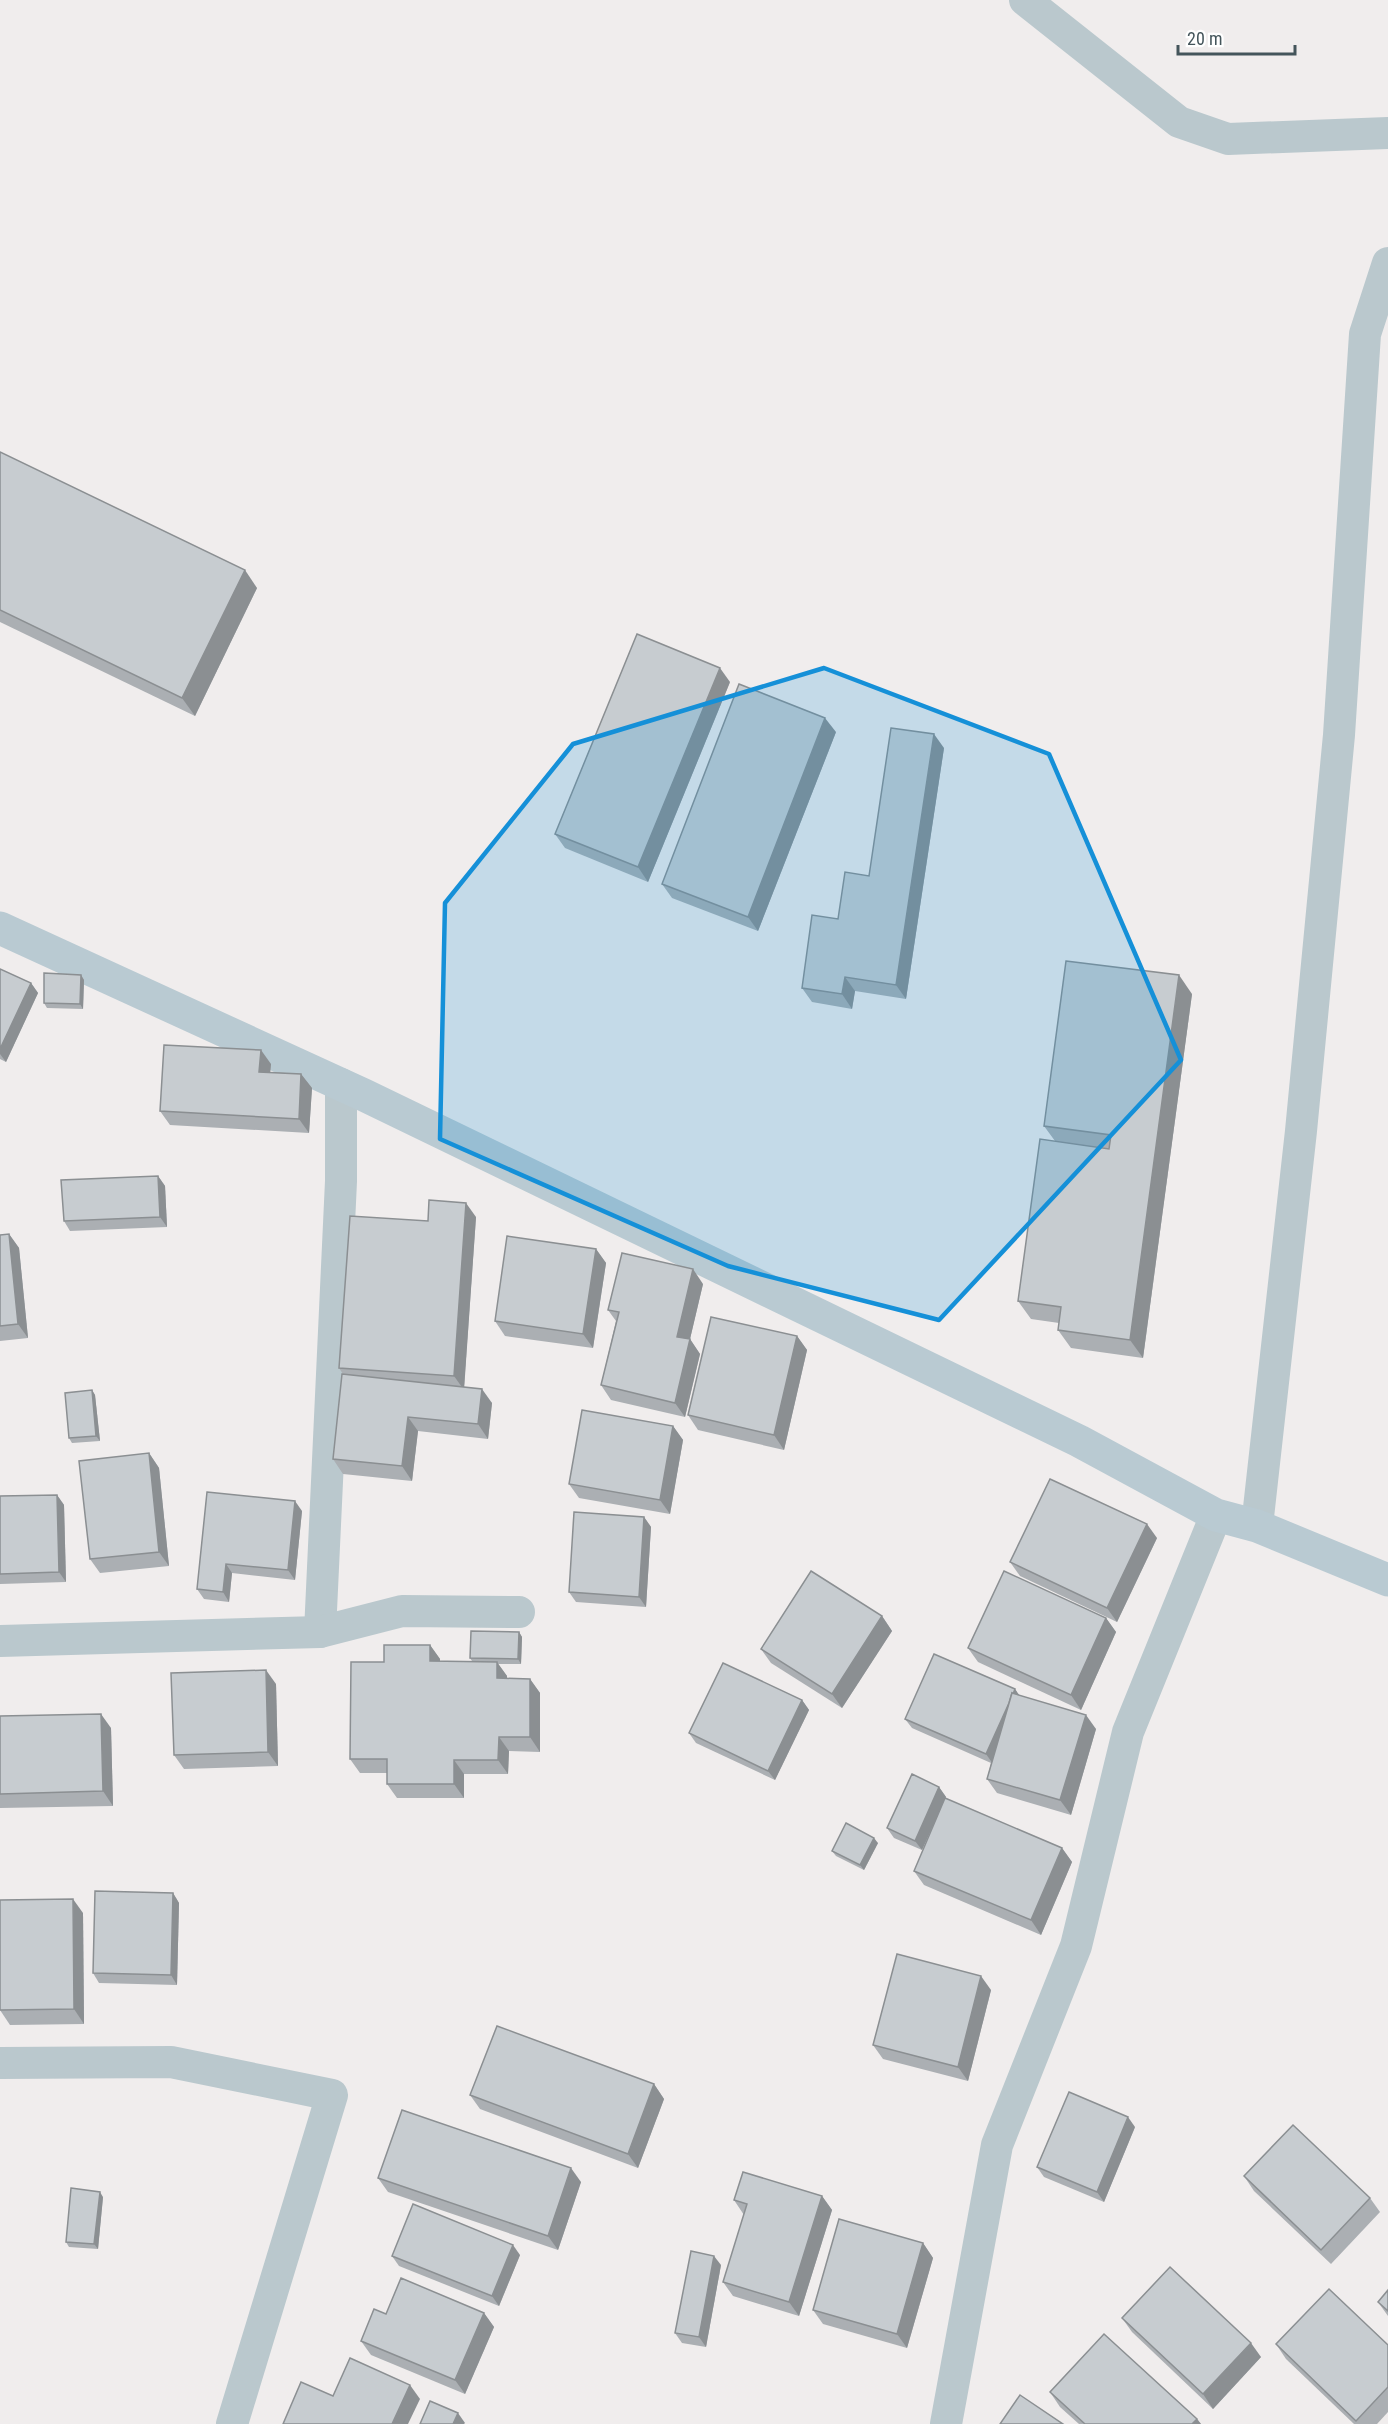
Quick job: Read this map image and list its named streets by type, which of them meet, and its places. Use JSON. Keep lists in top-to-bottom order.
{
  "scale_bar": "20 m"
}
